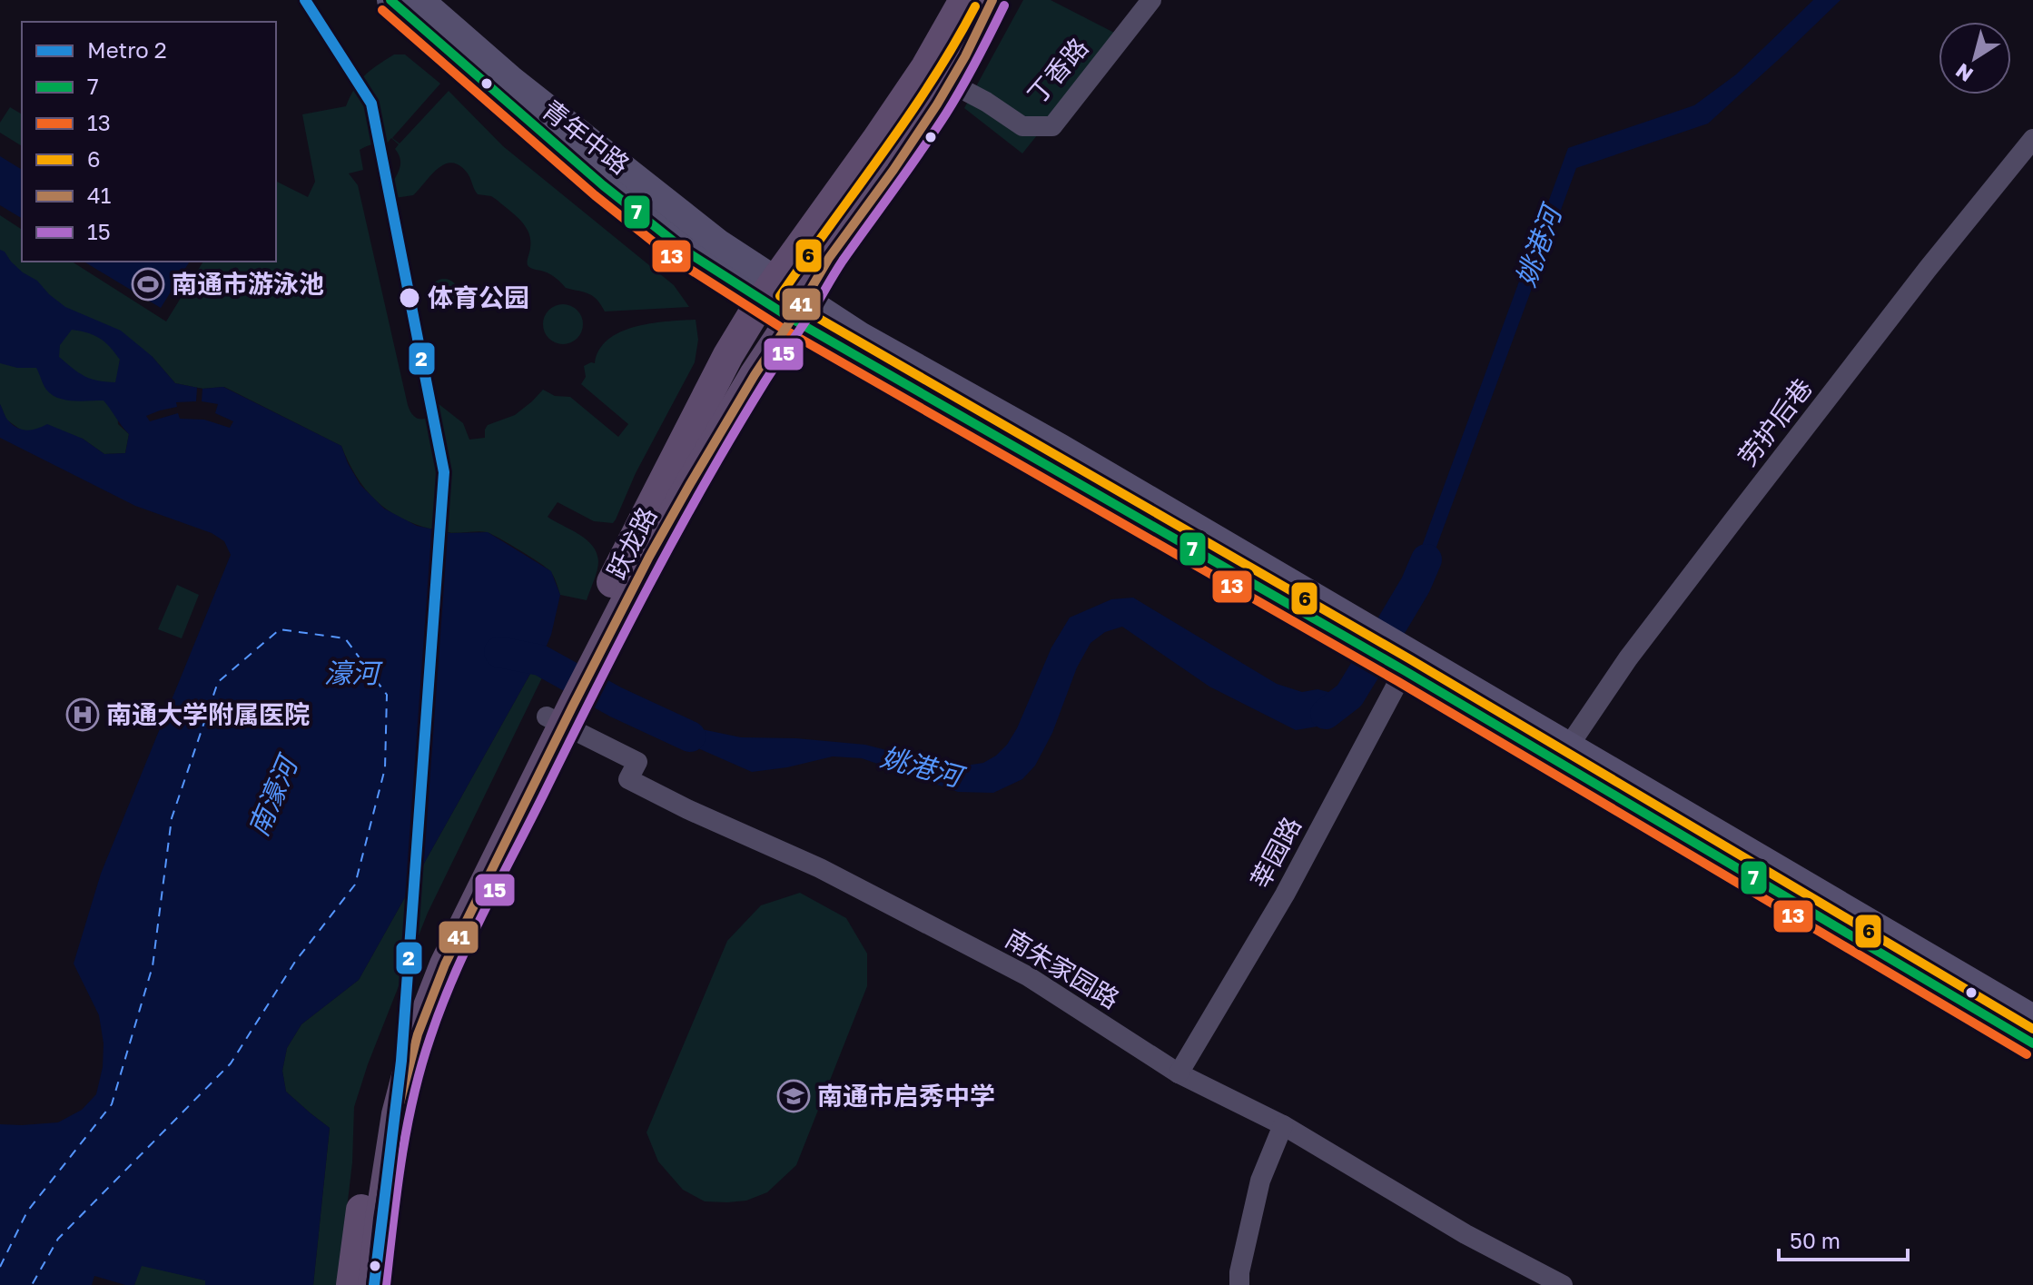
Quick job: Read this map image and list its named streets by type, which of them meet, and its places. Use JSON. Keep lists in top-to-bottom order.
{
  "streets": {
    "main road": ["青年中路", "跃龙路"],
    "street": [
      "丁香路",
      "劳护后巷",
      "莘园路",
      "南朱家园路"
    ]
  },
  "crossings": [
    ["丁香路", "跃龙路"],
    ["青年中路", "劳护后巷"],
    ["青年中路", "跃龙路"],
    ["青年中路", "莘园路"],
    ["跃龙路", "南朱家园路"],
    ["莘园路", "南朱家园路"]
  ],
  "water": ["姚港河", "濠河", "南濠河"],
  "places": {
    "sports": ["南通市游泳池"],
    "other": ["体育公园"],
    "hospital": ["南通大学附属医院"],
    "school or university": ["南通市启秀中学"]
  },
  "lines": [
    "metro line 2",
    "transit line 7",
    "transit line 41",
    "transit line 15",
    "transit line 6",
    "transit line 13"
  ],
  "legend": [
    "Metro 2",
    "7",
    "13",
    "6",
    "41",
    "15"
  ],
  "scale_bar": "50 m",
  "north": "bottom left"
}
